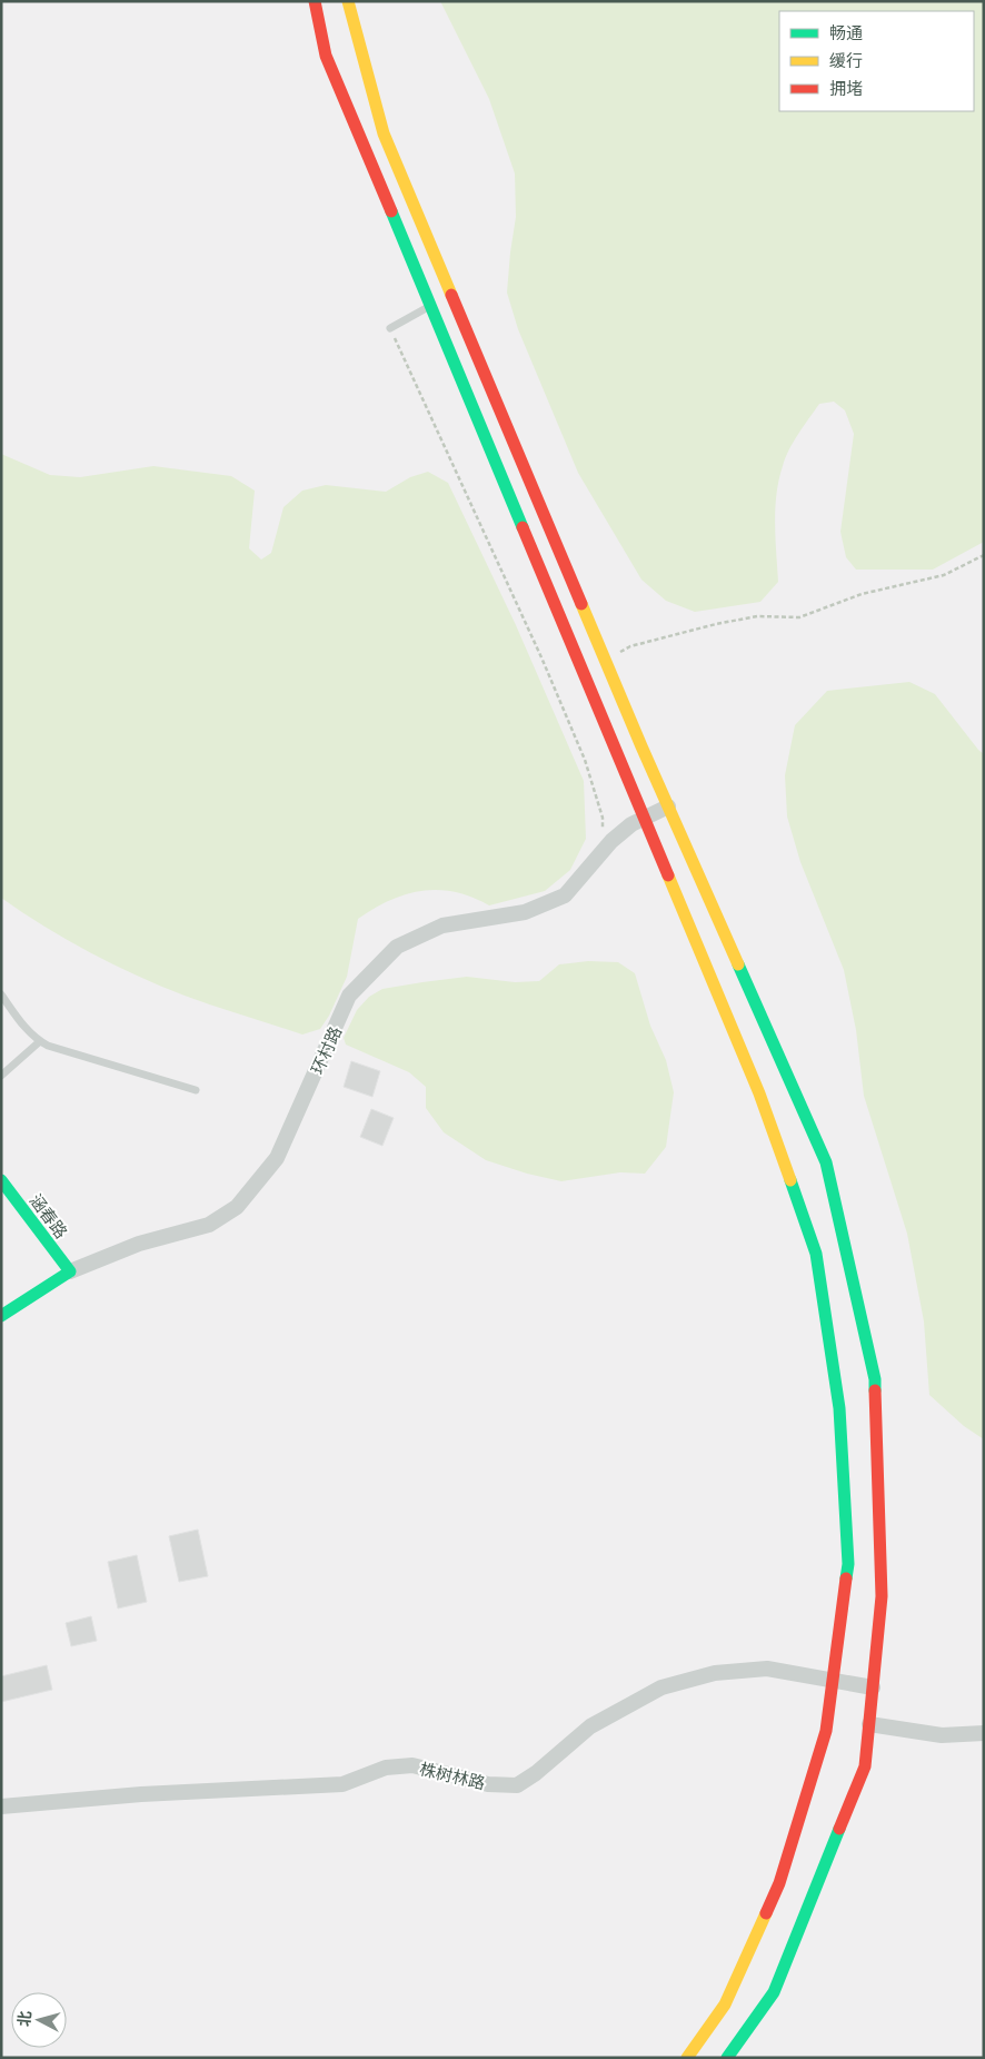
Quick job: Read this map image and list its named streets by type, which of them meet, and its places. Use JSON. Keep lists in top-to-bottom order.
{
  "streets": {
    "main road": ["环村路", "涵春路"],
    "street": ["株树林路"]
  },
  "crossings": [
    ["环村路", "涵春路"]
  ],
  "legend": ["畅通", "缓行", "拥堵"],
  "north": "left"
}
